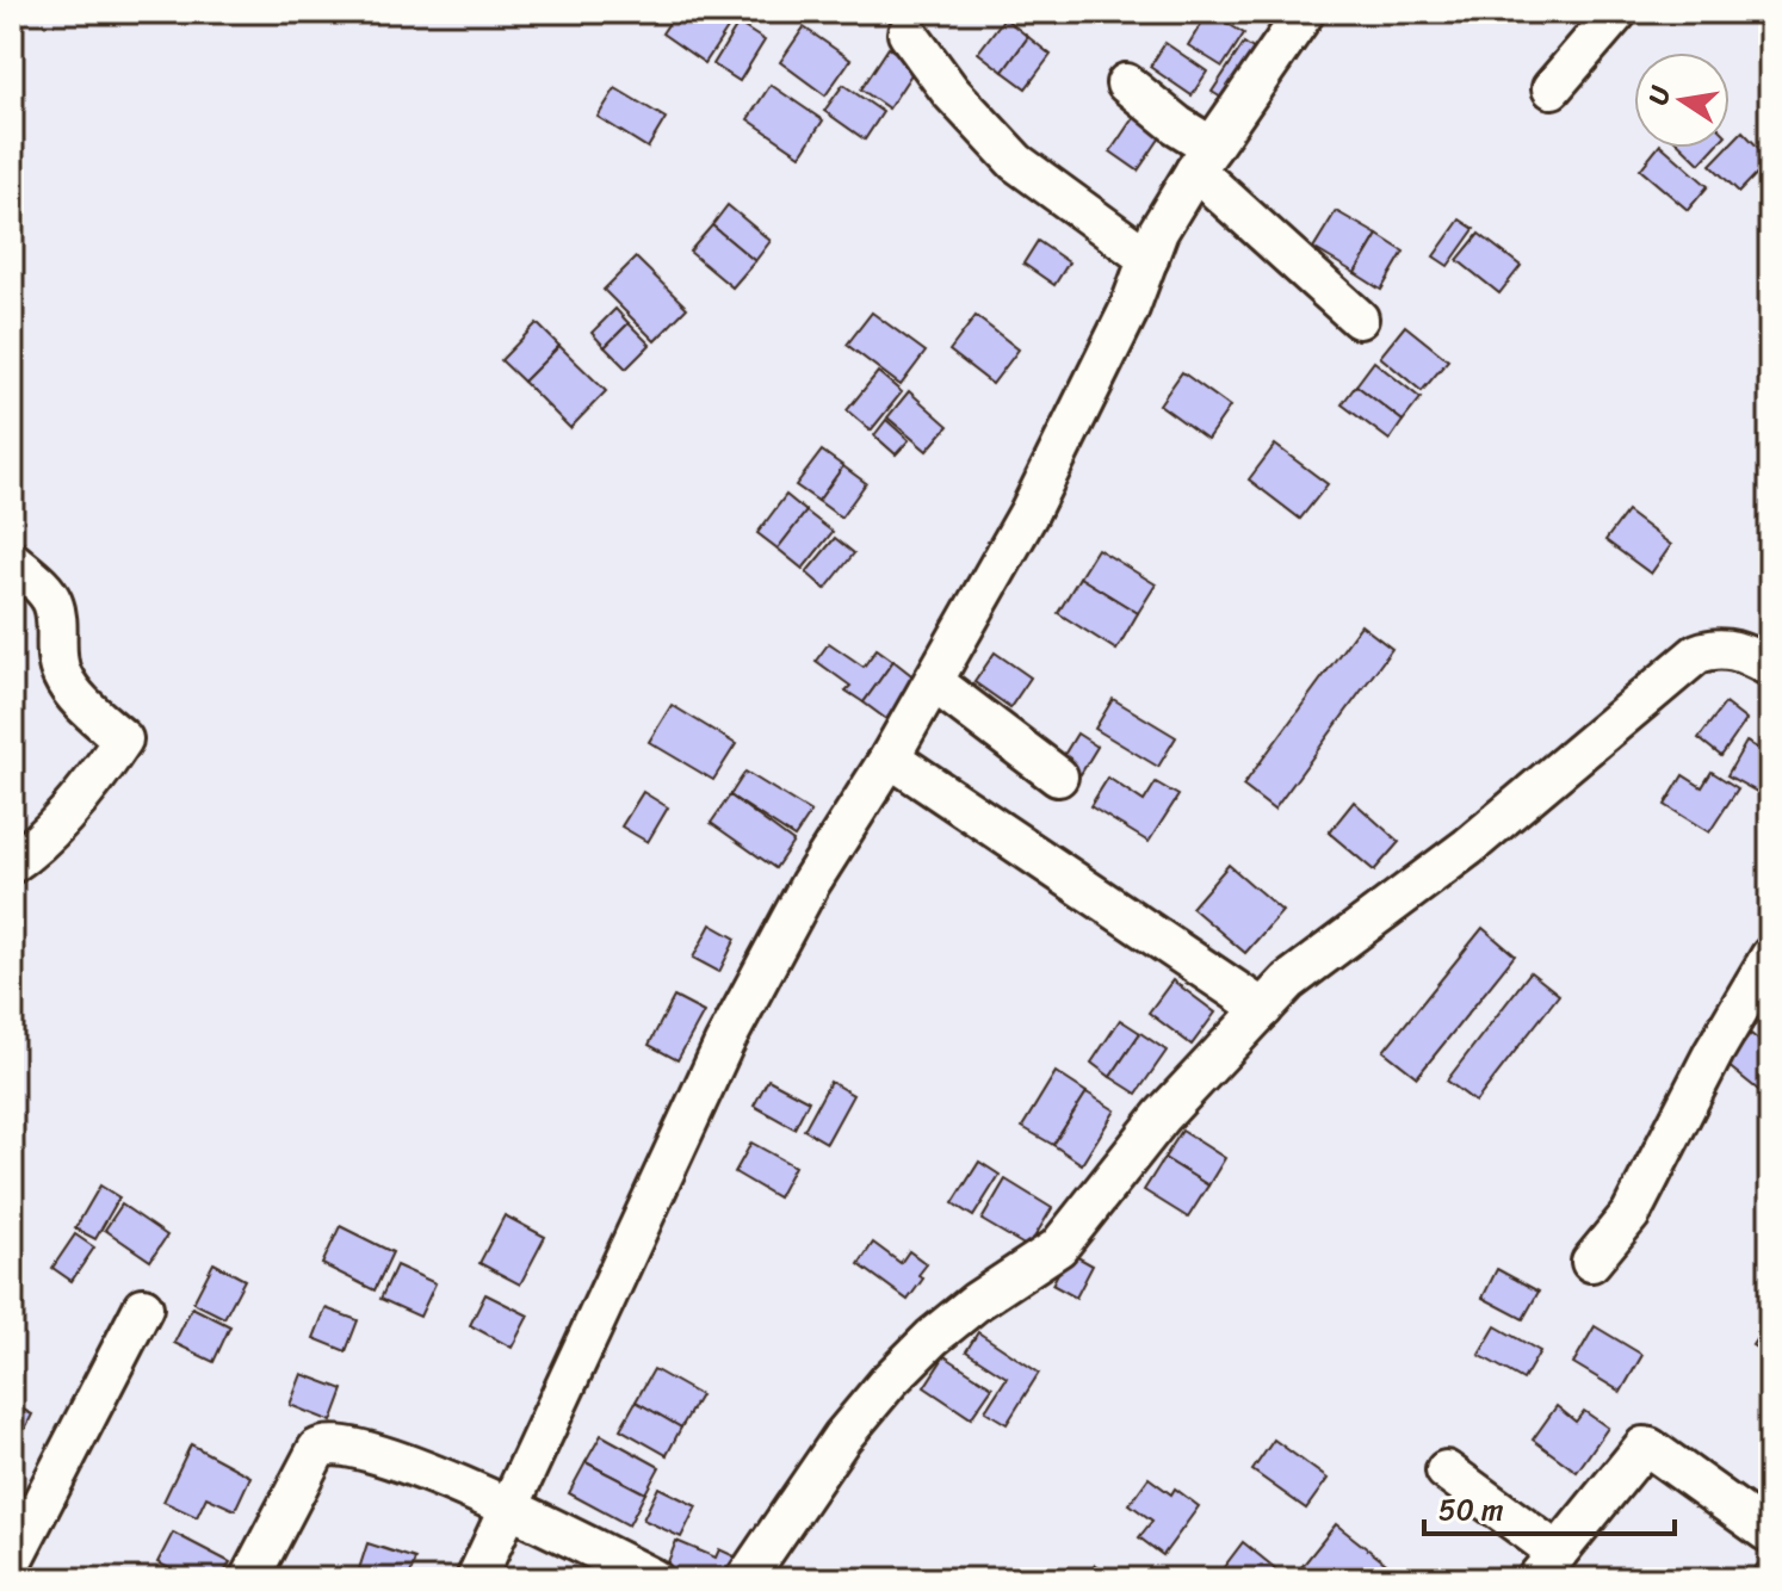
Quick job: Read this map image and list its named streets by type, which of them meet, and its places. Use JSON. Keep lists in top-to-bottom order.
{
  "scale_bar": "50 m",
  "north": "left"
}
